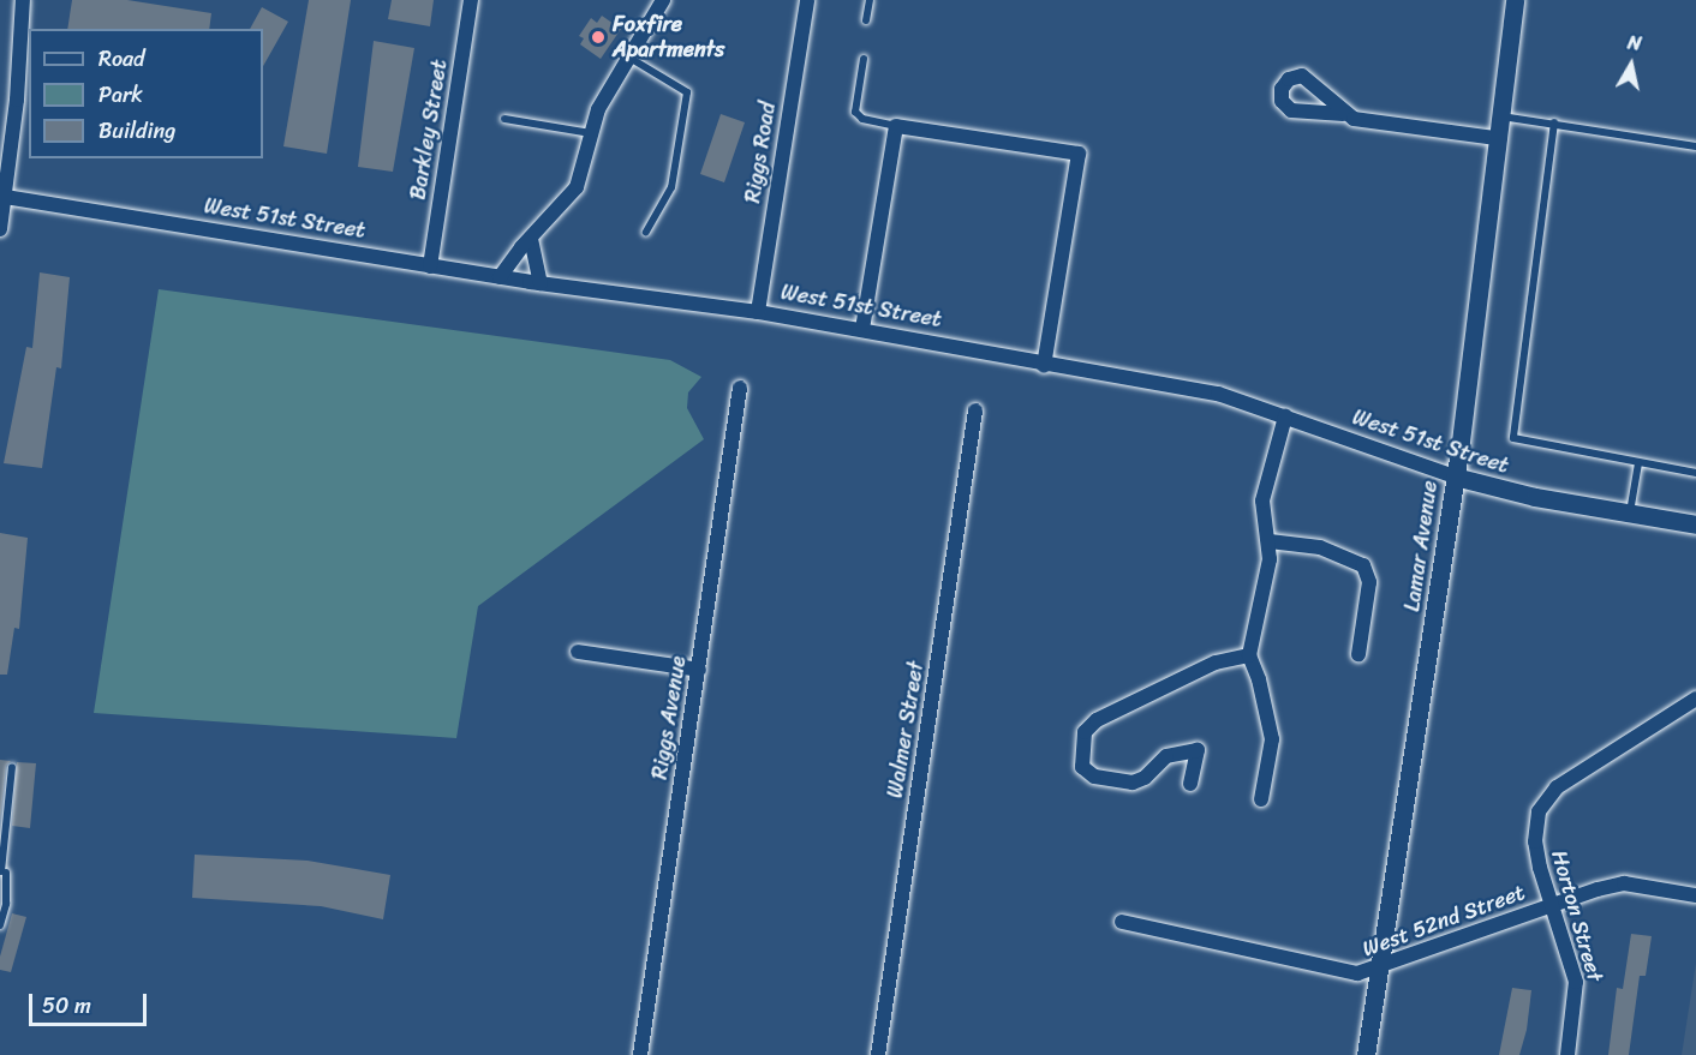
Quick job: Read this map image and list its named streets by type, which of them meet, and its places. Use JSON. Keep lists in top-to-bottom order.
{
  "streets": {
    "street": [
      "Barkley Street",
      "Riggs Road",
      "West 51st Street",
      "Lamar Avenue",
      "Riggs Avenue",
      "Walmer Street",
      "Horton Street",
      "West 52nd Street"
    ]
  },
  "crossings": [
    ["Barkley Street", "West 51st Street"],
    ["Riggs Road", "West 51st Street"],
    ["West 51st Street", "Lamar Avenue"],
    ["Lamar Avenue", "West 52nd Street"],
    ["Horton Street", "West 52nd Street"]
  ],
  "places": ["Foxfire Apartments"],
  "legend": ["Road", "Park", "Building"],
  "scale_bar": "50 m",
  "north": "top"
}
